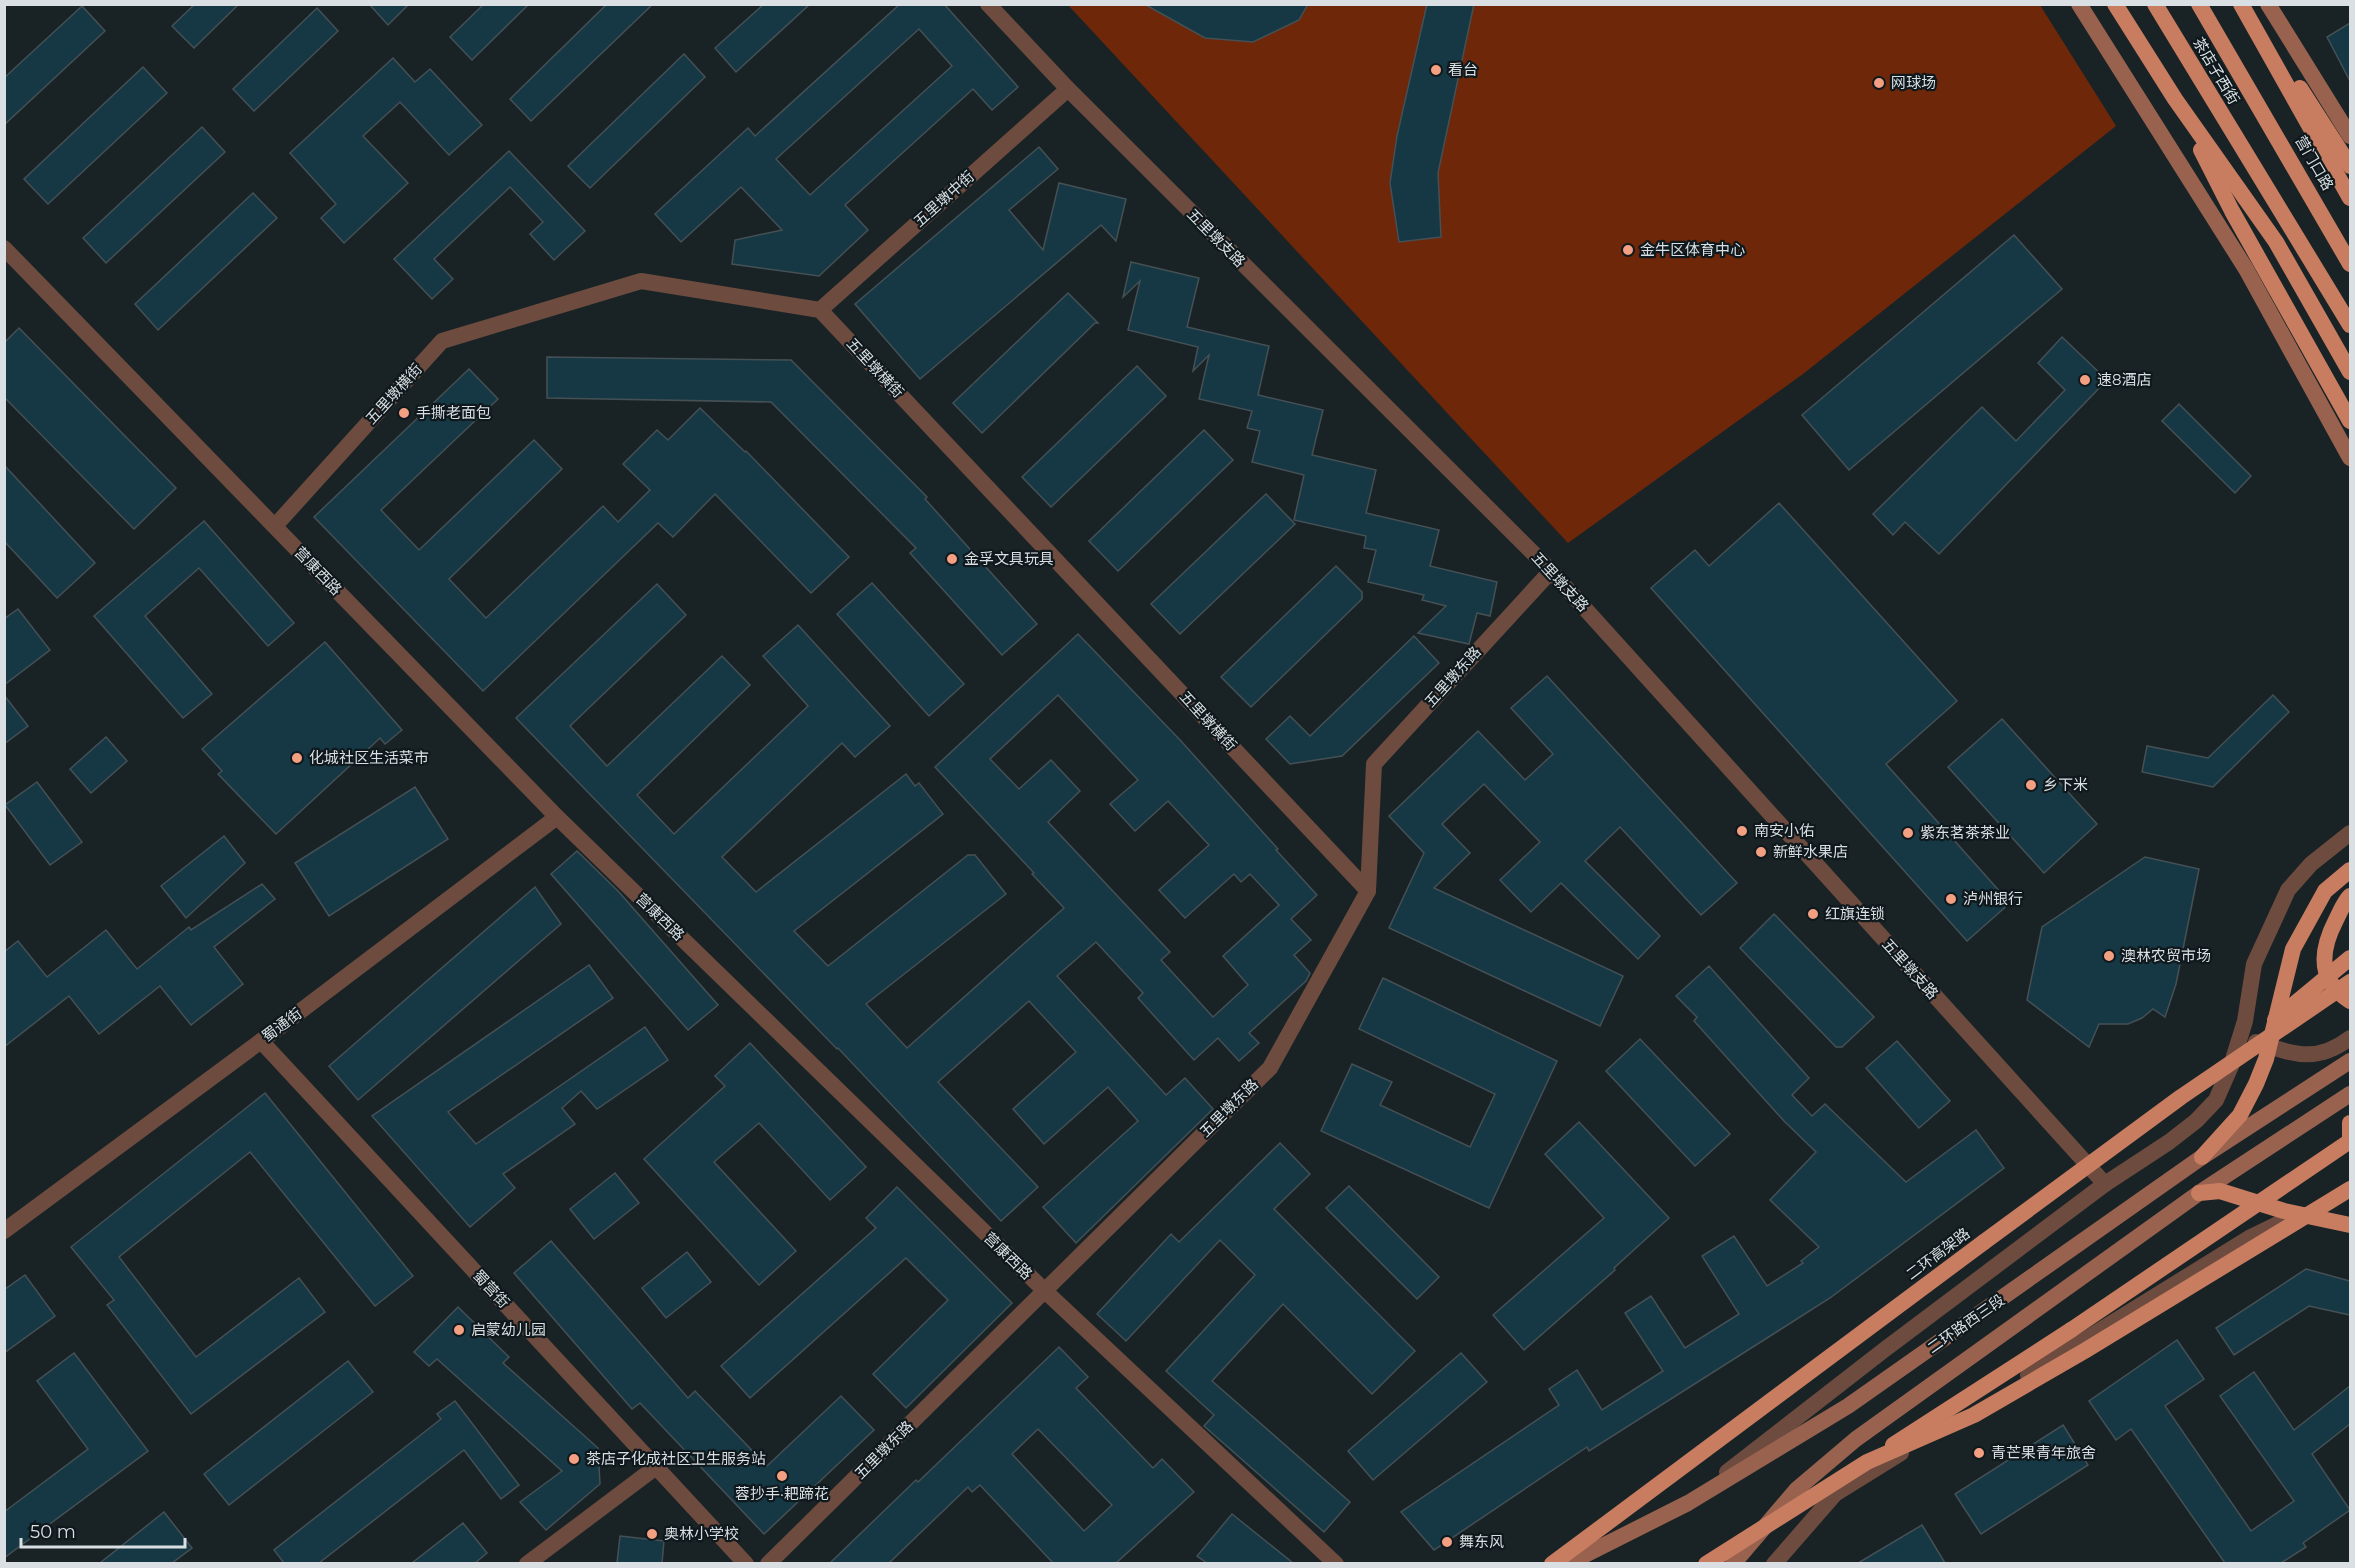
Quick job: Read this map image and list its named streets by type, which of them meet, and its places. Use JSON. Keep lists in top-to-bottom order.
{
  "streets": {
    "highway": ["茶店子西街", "营门口路", "二环高架路"],
    "main road": ["二环路西三段"],
    "street": [
      "五里墩中街",
      "五里墩支路",
      "五里墩横街",
      "营康西路",
      "五里墩东路",
      "蜀通街",
      "蜀营街"
    ]
  },
  "crossings": [
    ["五里墩中街", "五里墩支路"],
    ["五里墩中街", "五里墩横街"],
    ["五里墩支路", "五里墩东路"],
    ["五里墩横街", "营康西路"],
    ["五里墩横街", "五里墩东路"],
    ["营康西路", "五里墩东路"],
    ["营康西路", "蜀通街"],
    ["蜀通街", "蜀营街"]
  ],
  "places": [
    "看台",
    "网球场",
    "金牛区体育中心",
    "速8酒店",
    "手撕老面包",
    "金孚文具玩具",
    "化城社区生活菜市",
    "乡下米",
    "南安小佑",
    "紫东茗茶茶业",
    "新鲜水果店",
    "泸州银行",
    "红旗连锁",
    "澳林农贸市场",
    "启蒙幼儿园",
    "青芒果青年旅舍",
    "茶店子化成社区卫生服务站",
    "蓉抄手·耙蹄花",
    "奥林小学校",
    "舞东风"
  ],
  "scale_bar": "50 m"
}
